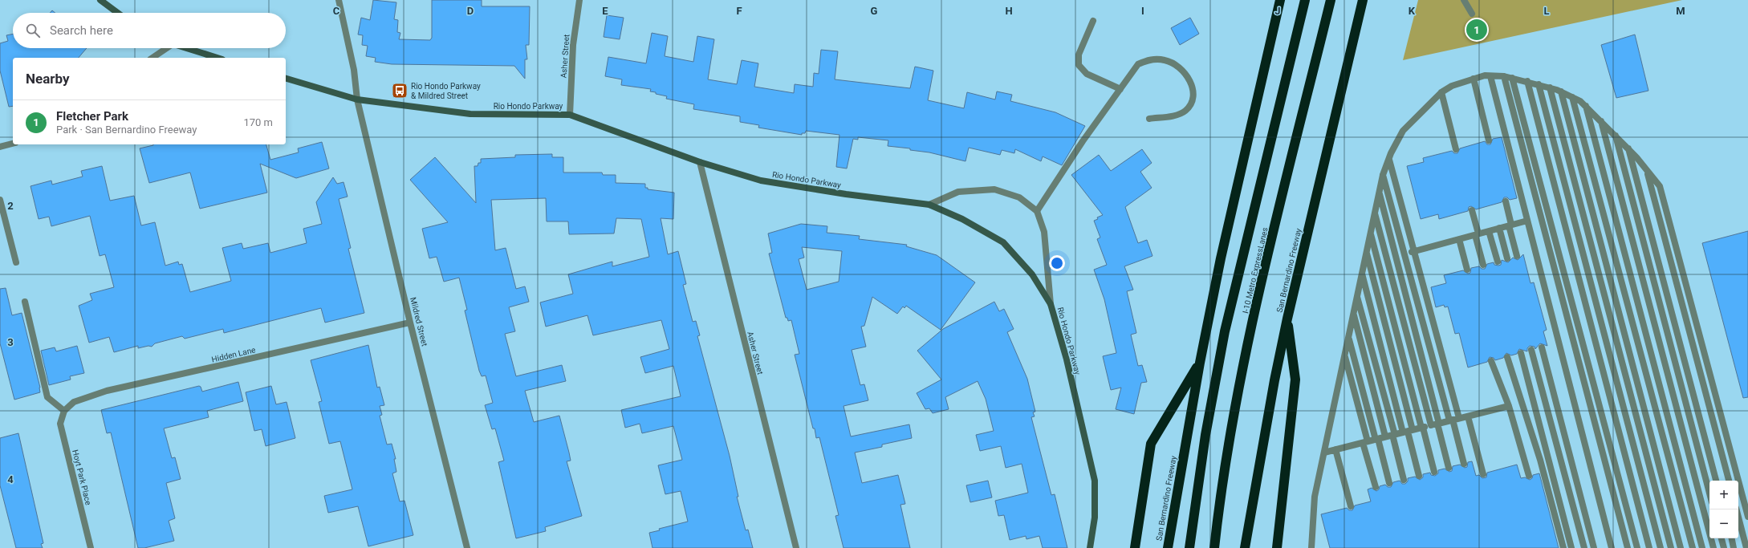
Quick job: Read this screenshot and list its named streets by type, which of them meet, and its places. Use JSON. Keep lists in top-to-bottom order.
{
  "streets": {
    "highway": ["I-10 Metro ExpressLanes", "San Bernardino Freeway"],
    "street": [
      "Asher Street",
      "Rio Hondo Parkway",
      "Mildred Street",
      "Hidden Lane",
      "Hoyt Park Place"
    ]
  },
  "crossings": [
    ["Asher Street", "Rio Hondo Parkway"],
    ["Rio Hondo Parkway", "Mildred Street"],
    ["Mildred Street", "Hidden Lane"],
    ["Hidden Lane", "Hoyt Park Place"]
  ],
  "places": {
    "bus stop": ["Rio Hondo Parkway & Mildred Street"]
  },
  "page": {
    "search": "Search here",
    "pins": "1",
    "heading": "Nearby",
    "list": [
      {
        "mark": "1",
        "name": "Fletcher Park",
        "note": "Park · San Bernardino Freeway",
        "value": "170 m"
      }
    ],
    "map_buttons": ["+", "−"]
  },
  "grid": {
    "columns": [
      "C",
      "D",
      "E",
      "F",
      "G",
      "H",
      "I",
      "J",
      "K",
      "L",
      "M"
    ],
    "rows": ["2", "3", "4"]
  }
}
